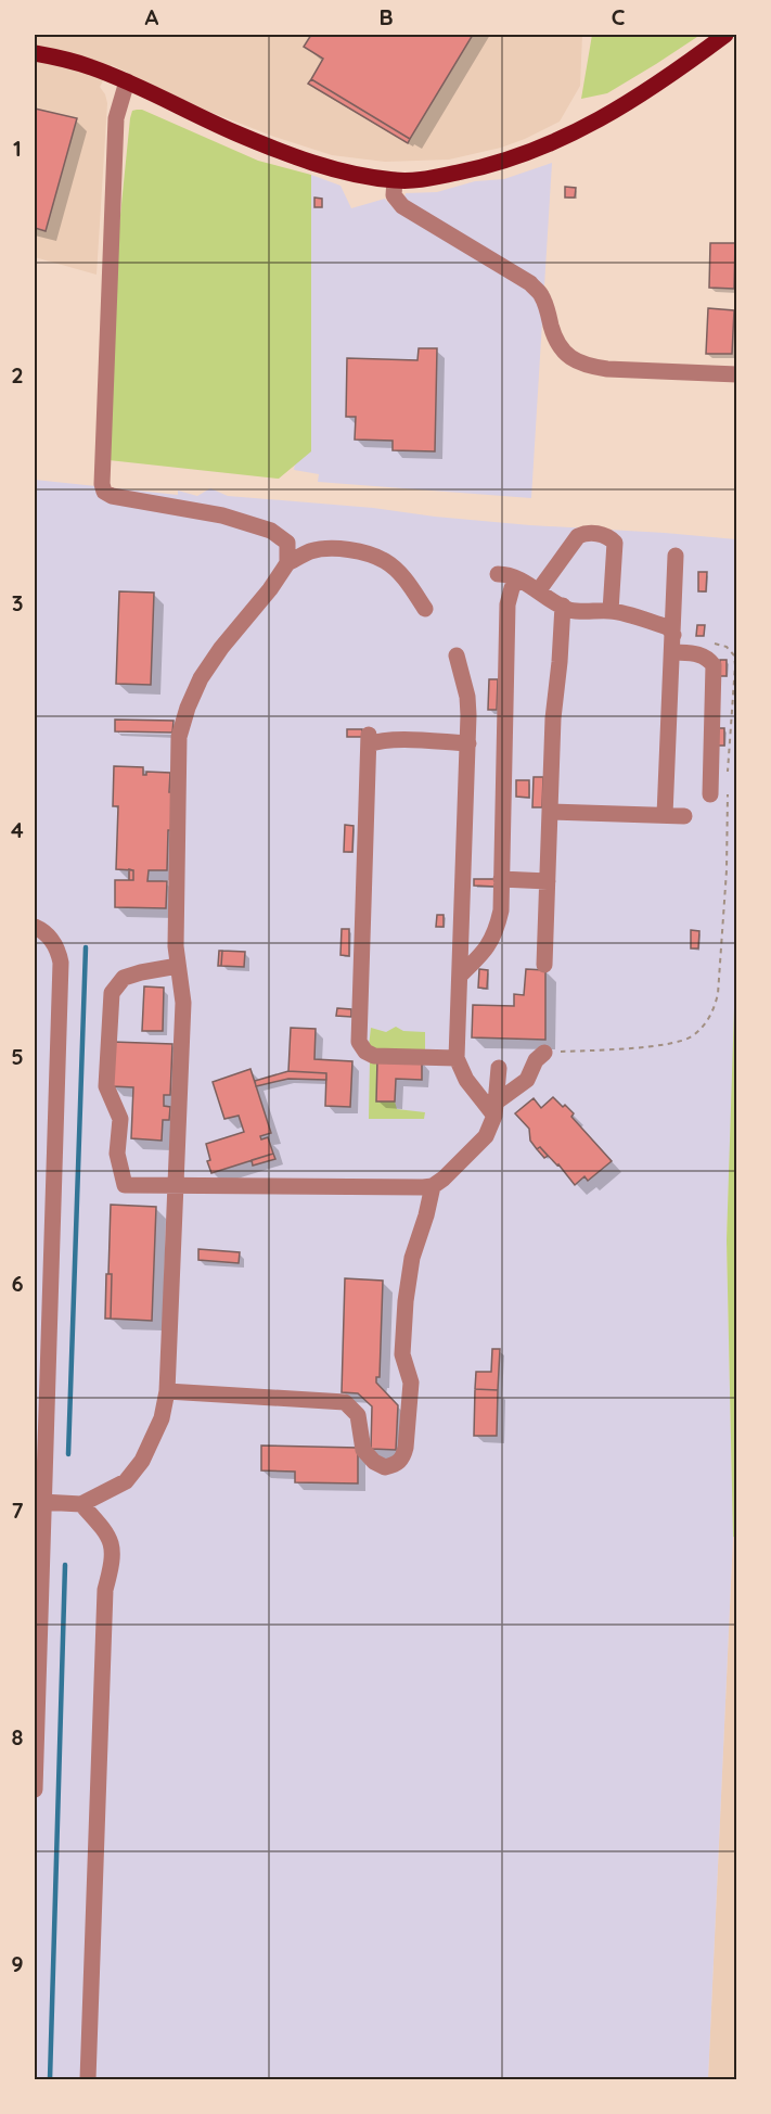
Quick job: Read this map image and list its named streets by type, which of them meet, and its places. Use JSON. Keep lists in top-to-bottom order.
{
  "grid": {
    "columns": ["A", "B", "C"],
    "rows": [
      "1",
      "2",
      "3",
      "4",
      "5",
      "6",
      "7",
      "8",
      "9"
    ]
  }
}
